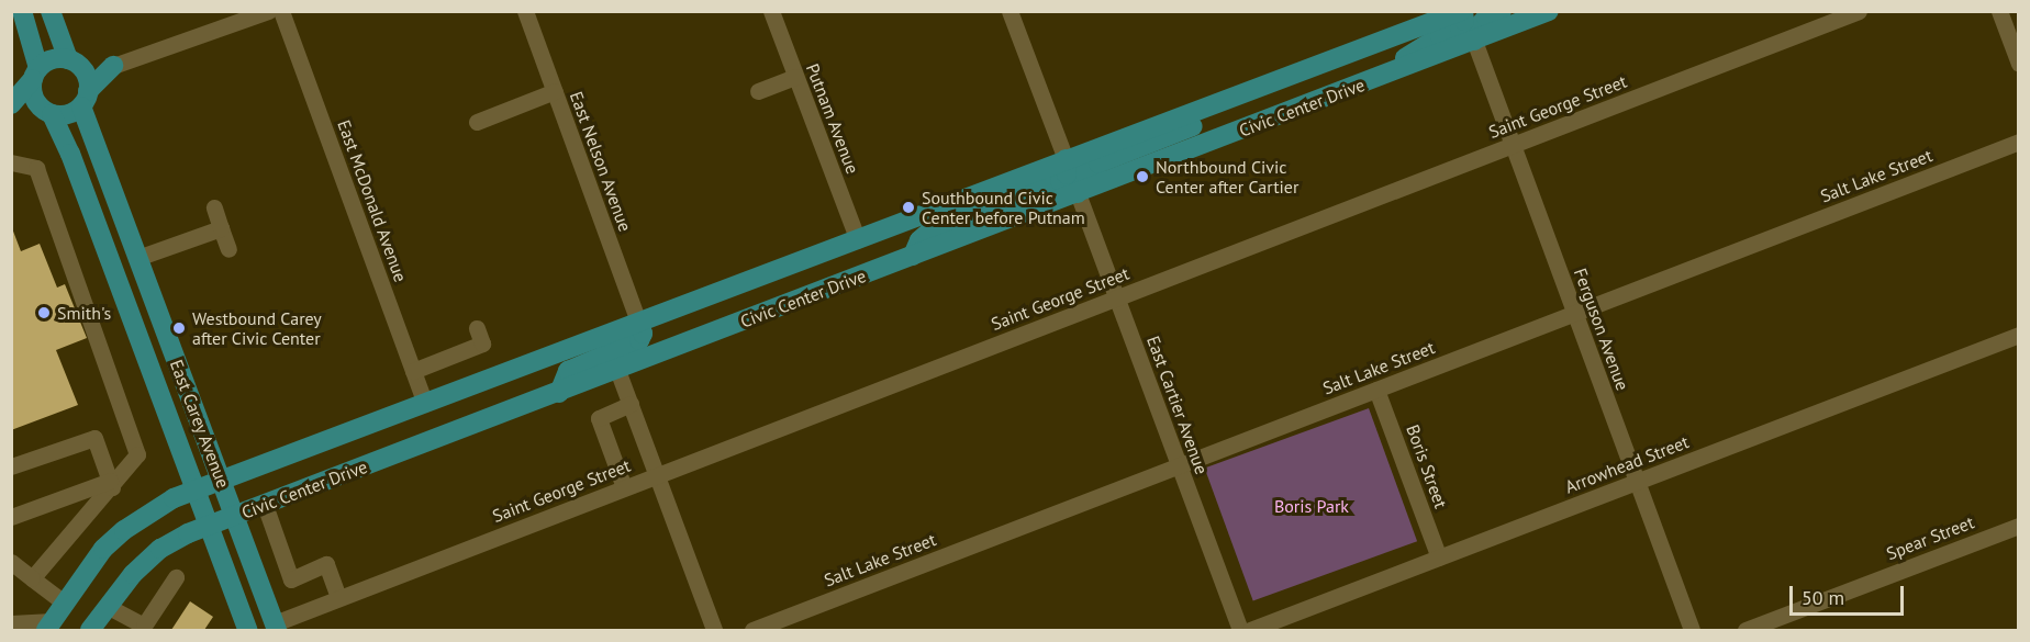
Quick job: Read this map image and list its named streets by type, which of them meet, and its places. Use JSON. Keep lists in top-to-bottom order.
{
  "streets": {
    "main road": ["Civic Center Drive", "East Carey Avenue"],
    "street": [
      "Saint George Street",
      "Putnam Avenue",
      "East Nelson Avenue",
      "Salt Lake Street",
      "East McDonald Avenue",
      "Ferguson Avenue",
      "East Cartier Avenue",
      "Arrowhead Street",
      "Boris Street",
      "Spear Street"
    ]
  },
  "crossings": [
    ["Saint George Street", "Ferguson Avenue"],
    ["Saint George Street", "East Cartier Avenue"],
    ["Saint George Street", "East Carey Avenue"],
    ["Civic Center Drive", "Putnam Avenue"],
    ["Civic Center Drive", "East Nelson Avenue"],
    ["Civic Center Drive", "East McDonald Avenue"],
    ["Civic Center Drive", "Ferguson Avenue"],
    ["Civic Center Drive", "East Cartier Avenue"],
    ["Civic Center Drive", "East Carey Avenue"],
    ["Salt Lake Street", "Ferguson Avenue"],
    ["Salt Lake Street", "East Cartier Avenue"],
    ["Salt Lake Street", "Boris Street"],
    ["Ferguson Avenue", "Arrowhead Street"],
    ["Arrowhead Street", "Boris Street"]
  ],
  "parks": ["Boris Park"],
  "places": [
    "Northbound Civic Center after Cartier",
    "Southbound Civic Center before Putnam",
    "Smith's",
    "Westbound Carey after Civic Center"
  ],
  "scale_bar": "50 m"
}
